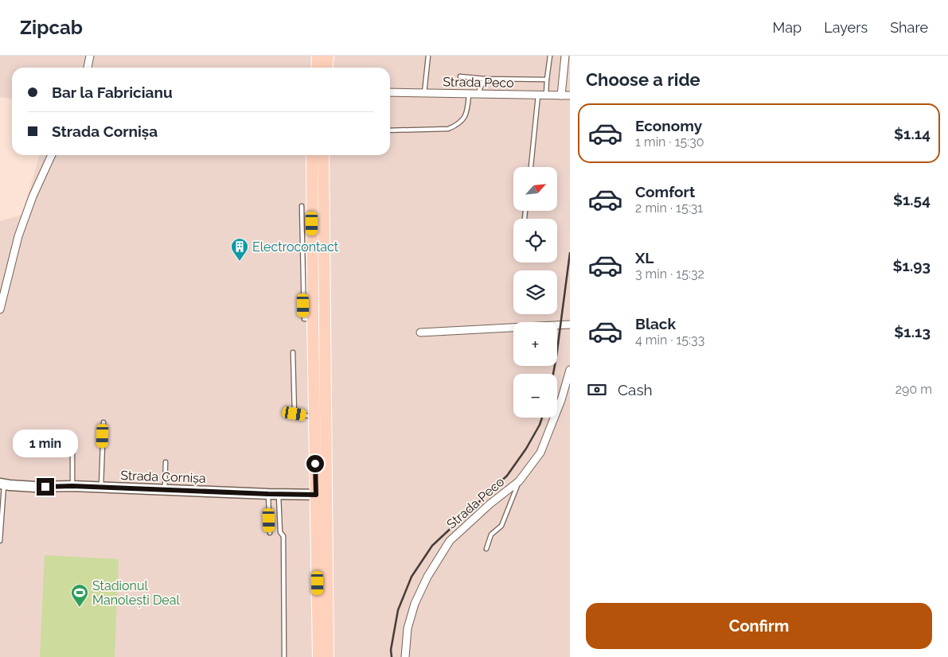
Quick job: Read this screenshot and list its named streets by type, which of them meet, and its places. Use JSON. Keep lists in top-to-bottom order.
{
  "streets": {
    "street": ["Strada Peco", "Strada Cornișa"]
  },
  "places": {
    "building": ["Electrocontact"],
    "sports": ["Stadionul Manolești Deal"]
  },
  "north": "top right",
  "page": {
    "header": "Zipcab",
    "nav": ["Map", "Layers", "Share"],
    "heading": "Choose a ride",
    "banner": ["Bar la Fabricianu", "Strada Cornișa"],
    "list": [
      {
        "name": "Economy",
        "note": "1 min · 15:30",
        "value": "$1.14"
      },
      {
        "name": "Comfort",
        "note": "2 min · 15:31",
        "value": "$1.54"
      },
      {
        "name": "XL",
        "note": "3 min · 15:32",
        "value": "$1.93"
      },
      {
        "name": "Black",
        "note": "4 min · 15:33",
        "value": "$1.13"
      }
    ],
    "map_buttons": ["+", "−"],
    "pay": ["Cash", "290 m"],
    "bubble": "1 min",
    "buttons": "Confirm"
  }
}
